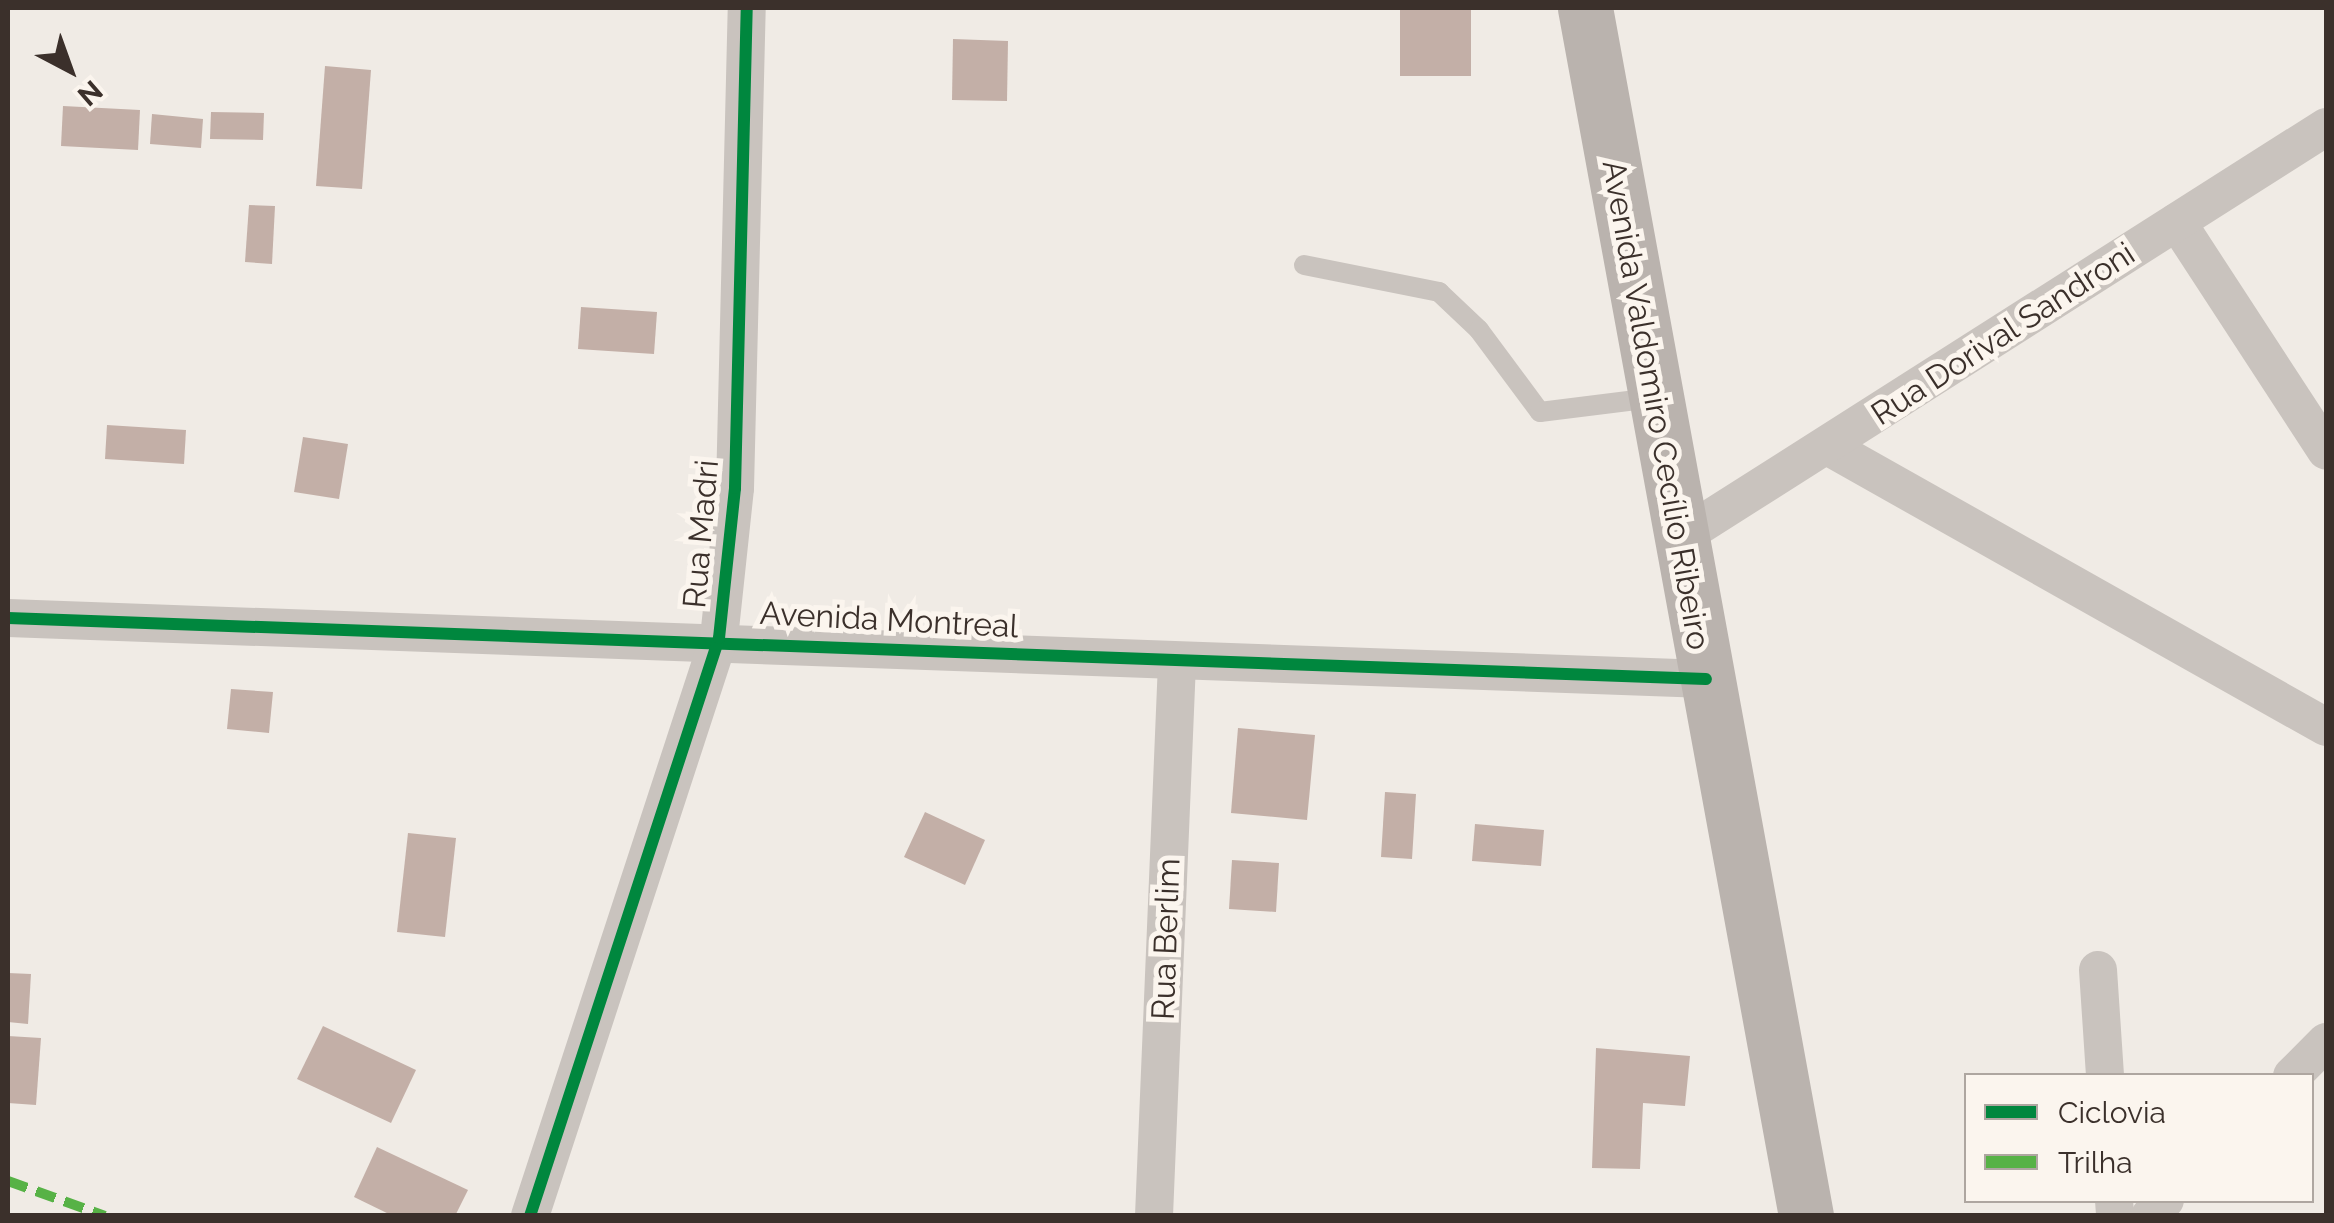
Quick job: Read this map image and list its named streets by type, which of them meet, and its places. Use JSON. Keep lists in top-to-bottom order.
{
  "streets": {
    "street": [
      "Rua Dorival Sandroni",
      "Avenida Valdomiro Cecílio Ribeiro",
      "Rua Madri",
      "Avenida Montreal",
      "Rua Berlim"
    ]
  },
  "crossings": [
    ["Rua Dorival Sandroni", "Avenida Valdomiro Cecílio Ribeiro"],
    ["Avenida Valdomiro Cecílio Ribeiro", "Avenida Montreal"],
    ["Rua Madri", "Avenida Montreal"],
    ["Avenida Montreal", "Rua Berlim"]
  ],
  "legend": ["Ciclovia", "Trilha"],
  "north": "bottom right"
}
